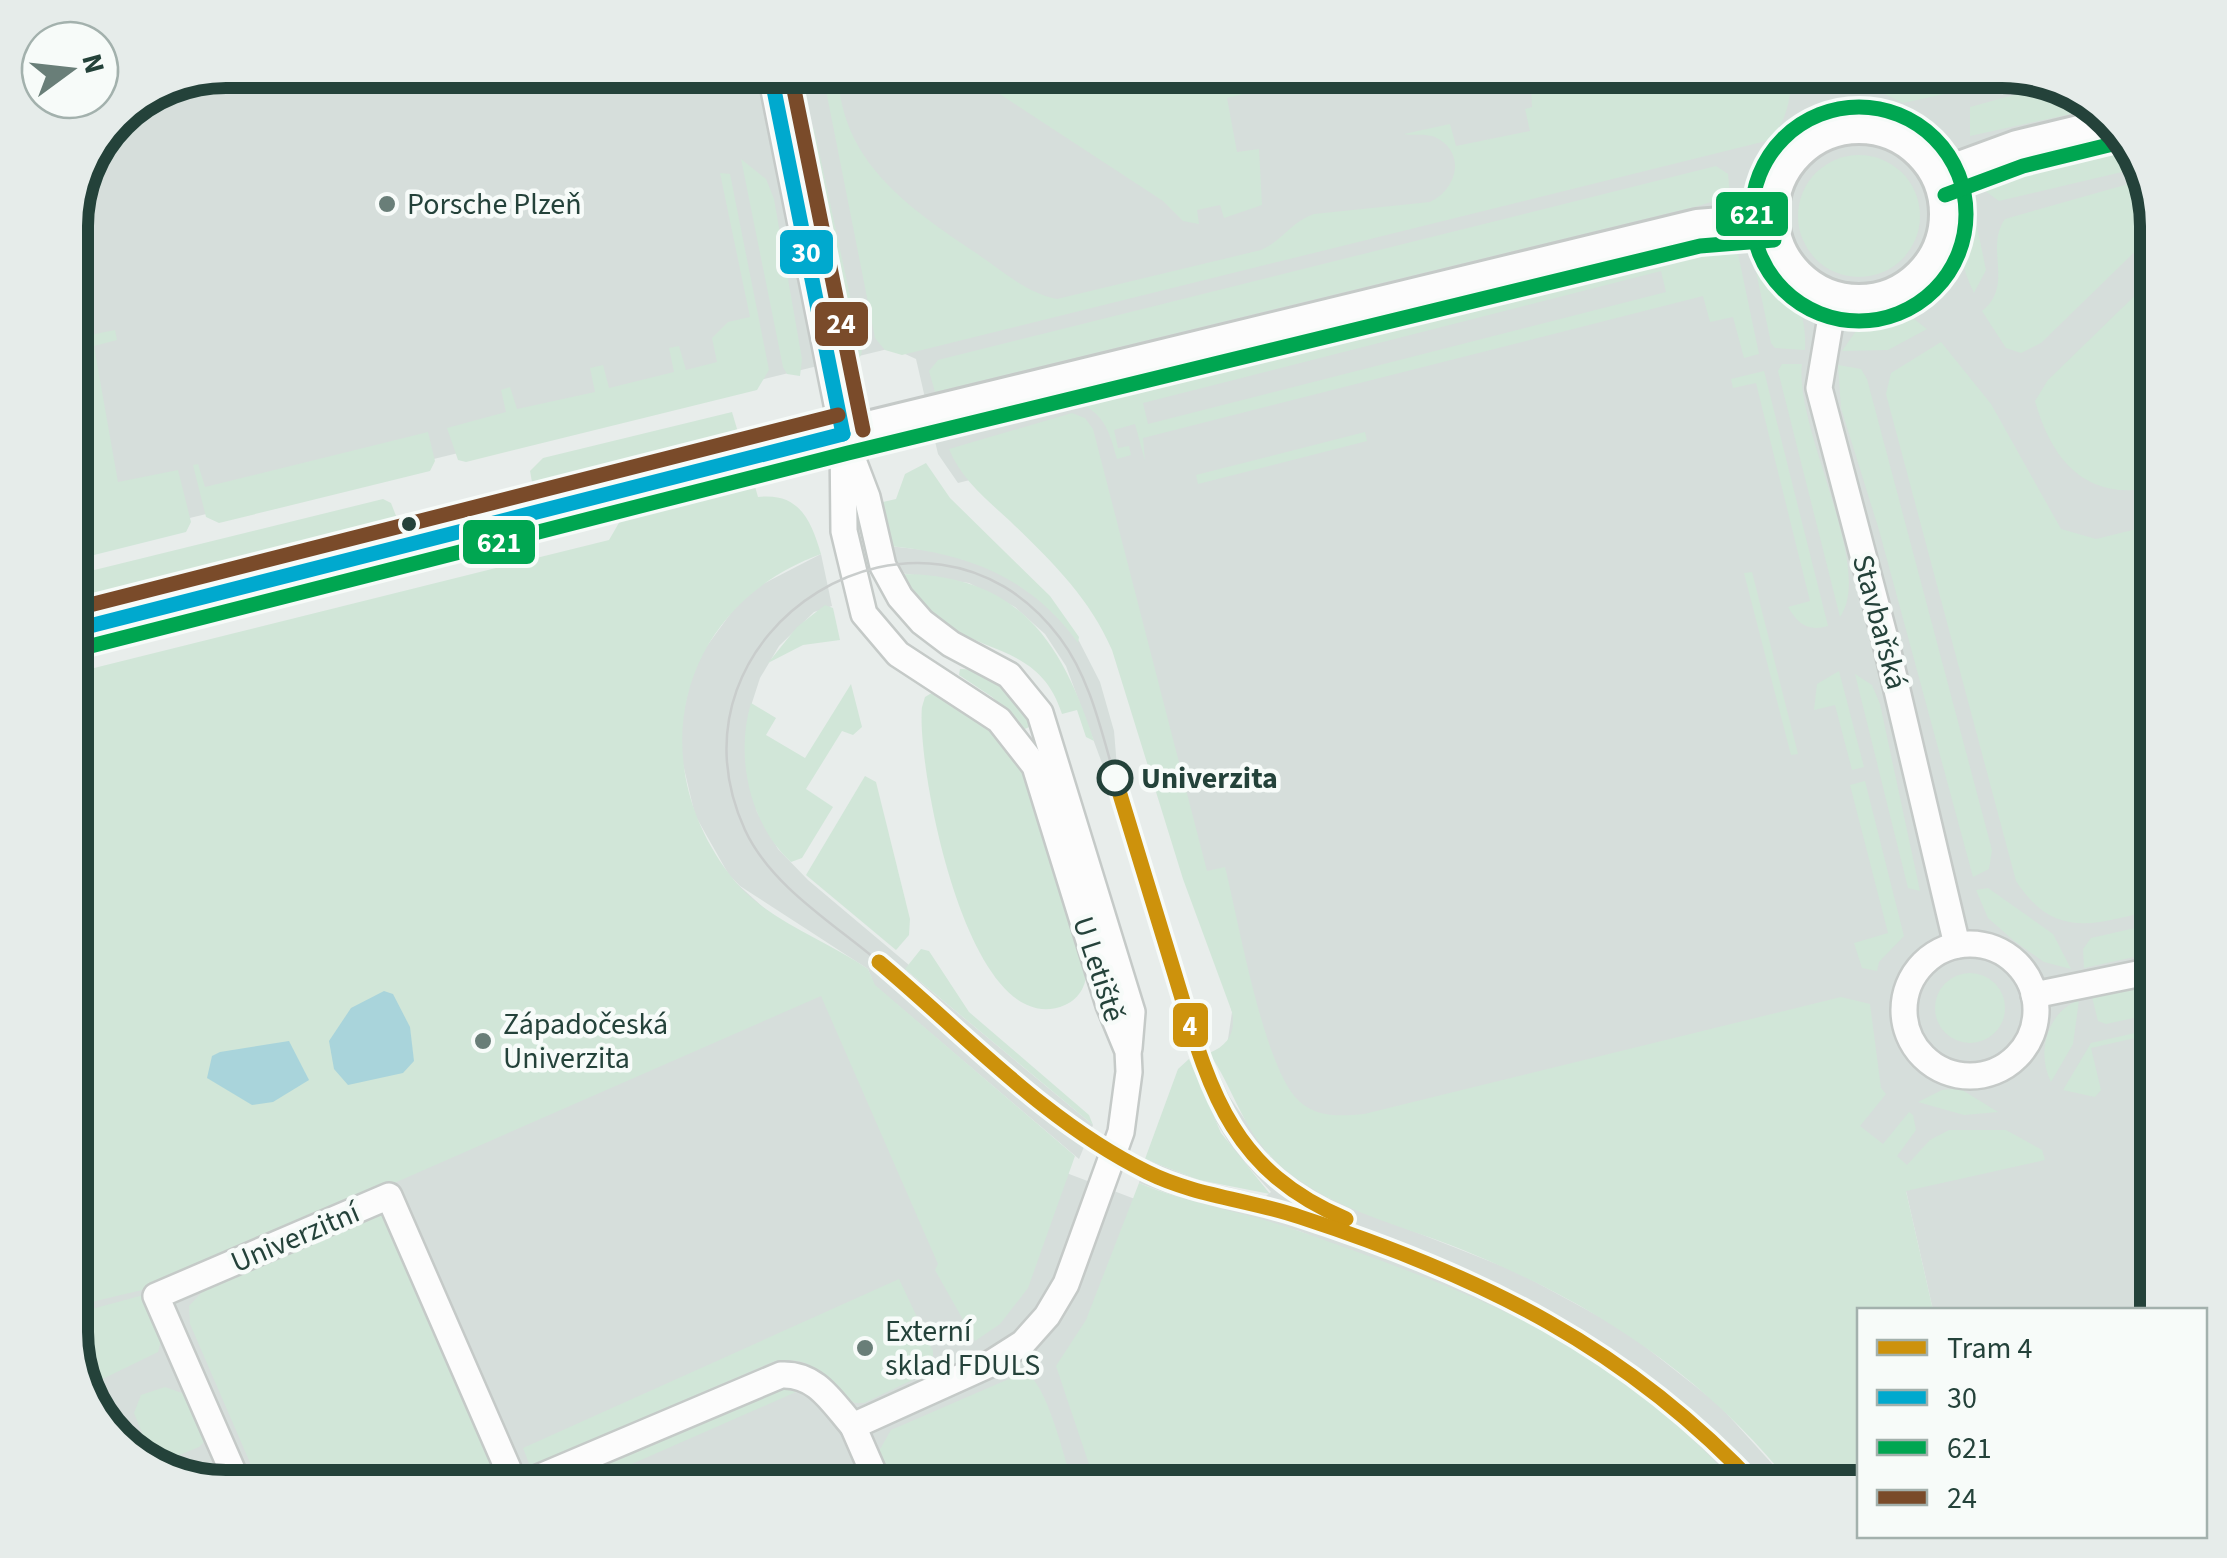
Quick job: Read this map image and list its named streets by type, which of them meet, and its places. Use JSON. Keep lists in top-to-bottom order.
{
  "streets": {
    "street": ["Stavbařská", "U Letiště", "Univerzitní"]
  },
  "crossings": [
    ["U Letiště", "Univerzitní"]
  ],
  "places": [
    "Porsche Plzeň",
    "Univerzita",
    "Západočeská Univerzita",
    "Externí sklad FDULS"
  ],
  "lines": [
    "transit line 30",
    "transit line 24",
    "transit line 621",
    "tram line 4"
  ],
  "legend": [
    "Tram 4",
    "30",
    "621",
    "24"
  ],
  "north": "right"
}
